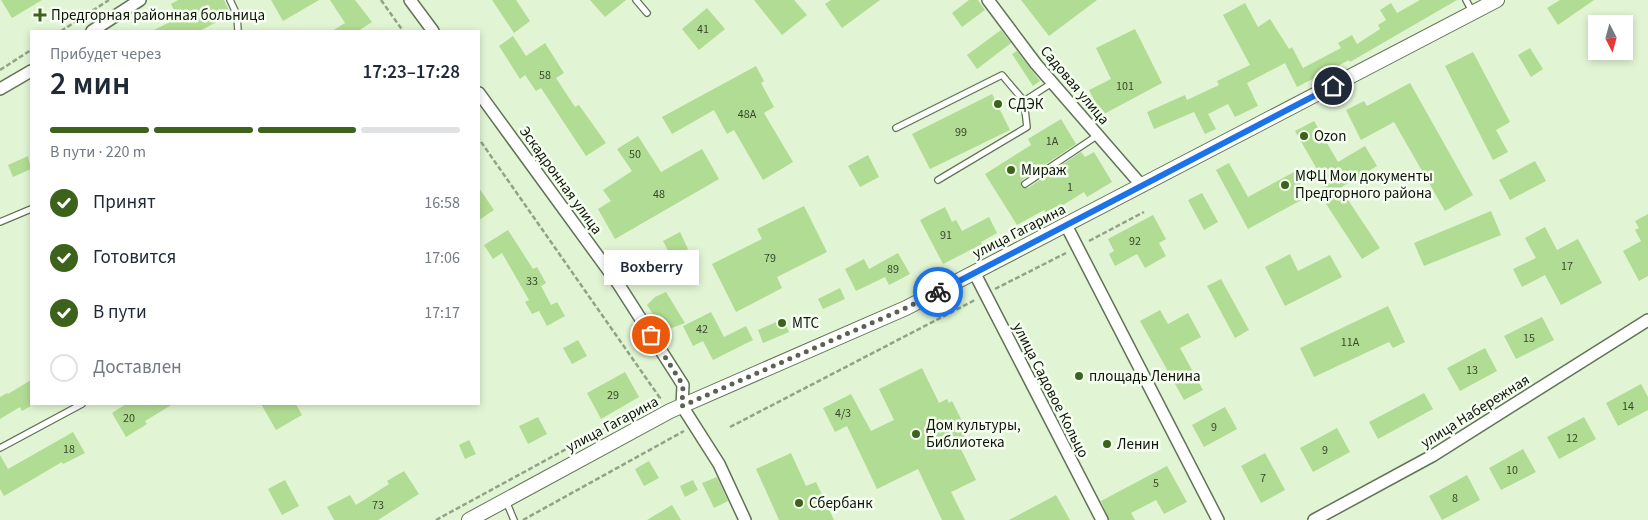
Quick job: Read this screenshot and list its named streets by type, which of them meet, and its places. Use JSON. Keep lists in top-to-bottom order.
{
  "streets": {
    "street": [
      "Садовая улица",
      "Эскадронная улица",
      "улица Гагарина",
      "улица Садовое Кольцо",
      "улица Набережная"
    ]
  },
  "crossings": [
    ["Садовая улица", "улица Гагарина"],
    ["Эскадронная улица", "улица Гагарина"],
    ["улица Гагарина", "улица Садовое Кольцо"]
  ],
  "places": {
    "health": ["Предгорная районная больница"],
    "other": [
      "СДЭК",
      "Ozon",
      "Мираж",
      "МФЦ Мои документы Предгорного района",
      "МТС",
      "Boxberry",
      "площадь Ленина",
      "Дом культуры, Библиотека",
      "Ленин",
      "Сбербанк"
    ]
  },
  "house_numbers": [
    "41",
    "58",
    "101",
    "48А",
    "99",
    "1А",
    "50",
    "1",
    "48",
    "91",
    "92",
    "79",
    "17",
    "89",
    "33",
    "42",
    "15",
    "11А",
    "13",
    "29",
    "14",
    "4/3",
    "20",
    "9",
    "12",
    "18",
    "9",
    "10",
    "7",
    "5",
    "8",
    "73"
  ],
  "north": "bottom",
  "page": {
    "heading": ["2 мин", "Прибудет через", "17:23–17:28"],
    "bar": "В пути · 220 m",
    "list": [
      ["Принят", "16:58"],
      ["Готовится", "17:06"],
      ["В пути", "17:17"],
      "Доставлен"
    ],
    "bubble": "Boxberry"
  }
}
